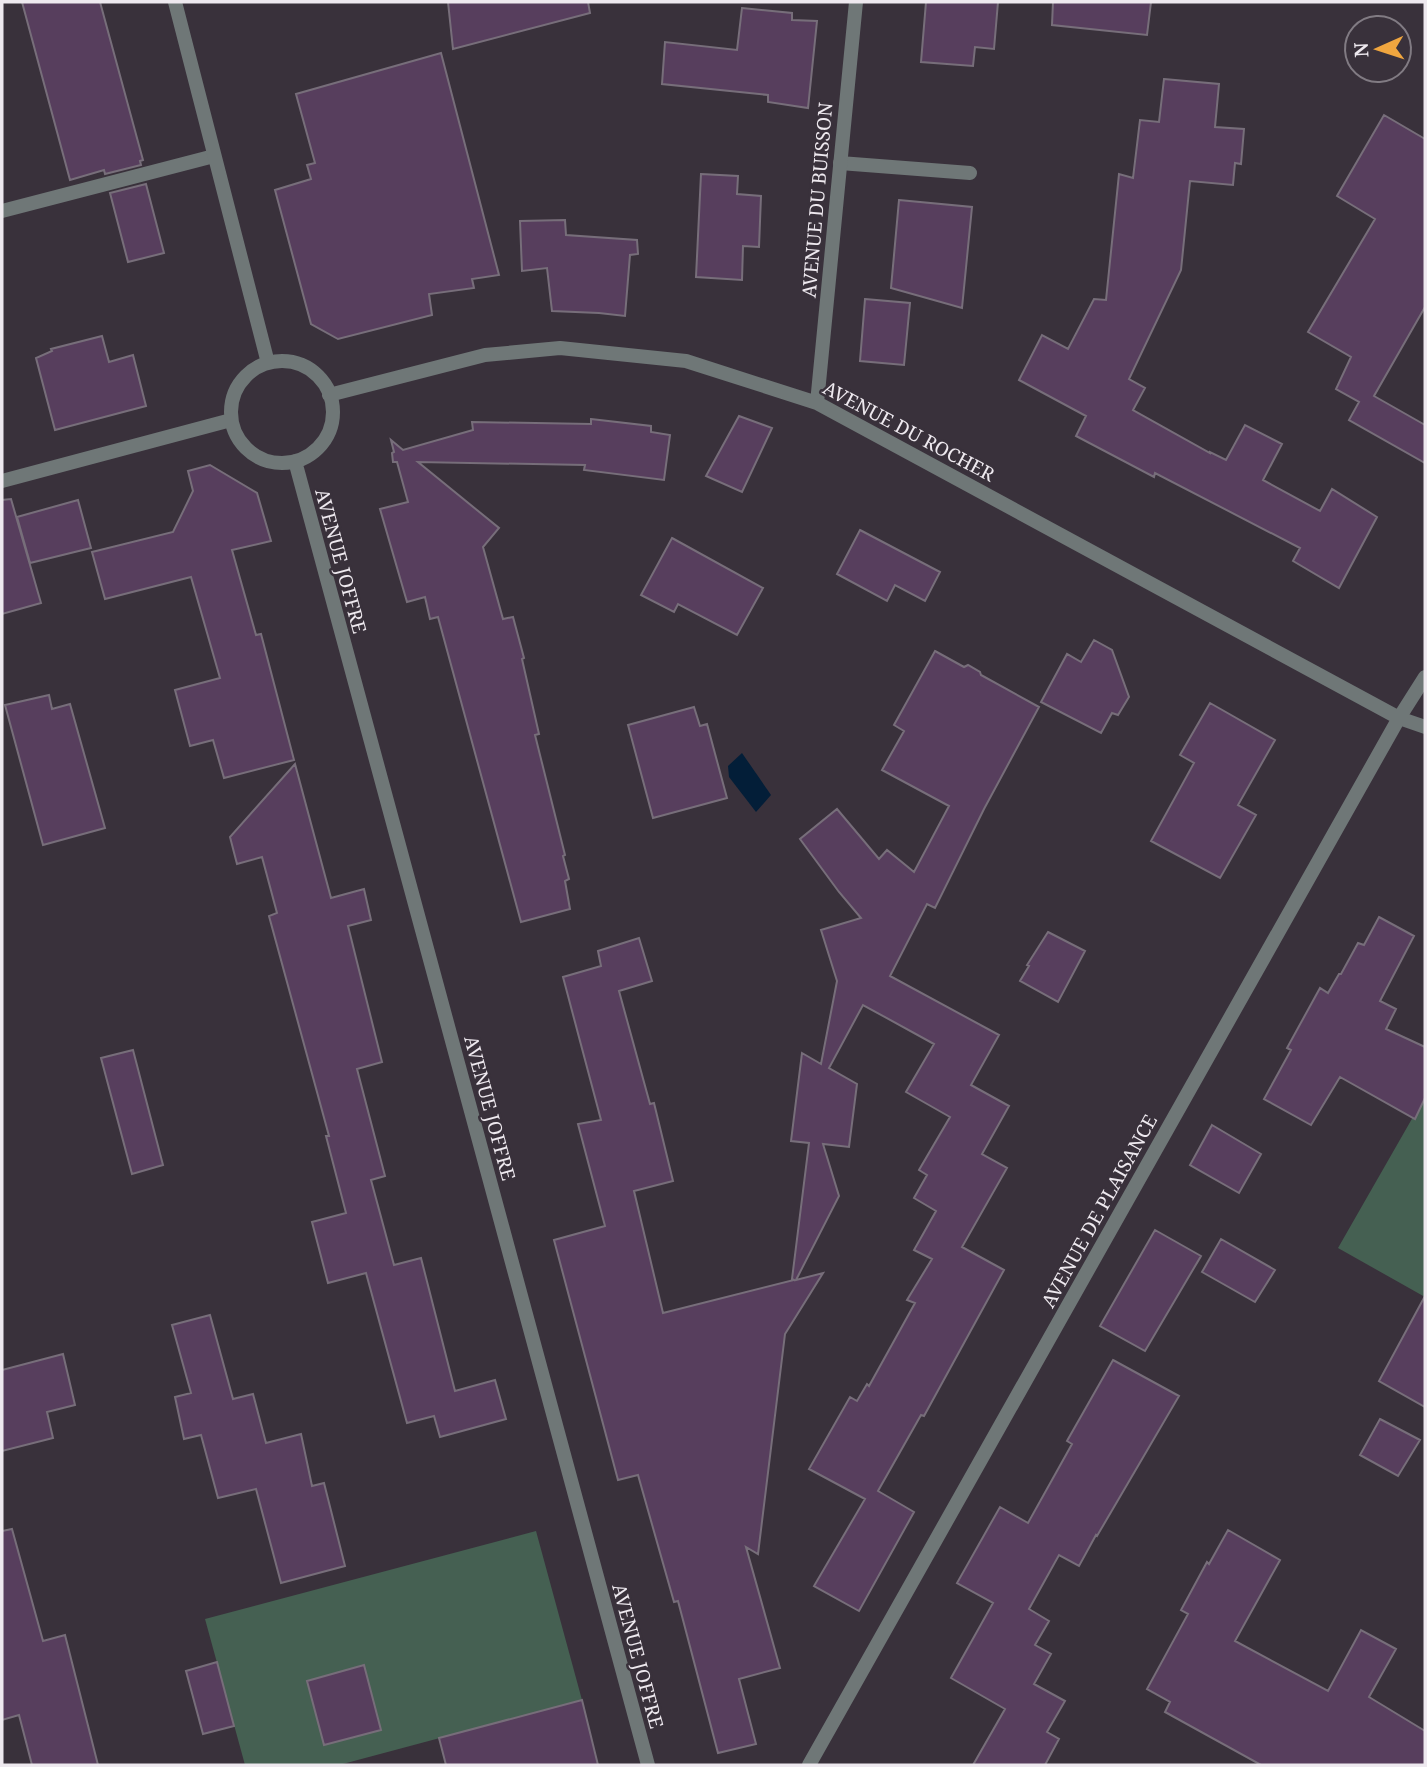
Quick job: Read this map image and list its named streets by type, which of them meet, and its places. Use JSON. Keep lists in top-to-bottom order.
{
  "streets": {
    "street": [
      "AVENUE DU BUISSON",
      "AVENUE DU ROCHER",
      "AVENUE JOFFRE",
      "AVENUE DE PLAISANCE"
    ]
  },
  "crossings": [
    ["AVENUE DU BUISSON", "AVENUE DU ROCHER"],
    ["AVENUE DU ROCHER", "AVENUE JOFFRE"],
    ["AVENUE DU ROCHER", "AVENUE DE PLAISANCE"]
  ],
  "north": "left"
}
